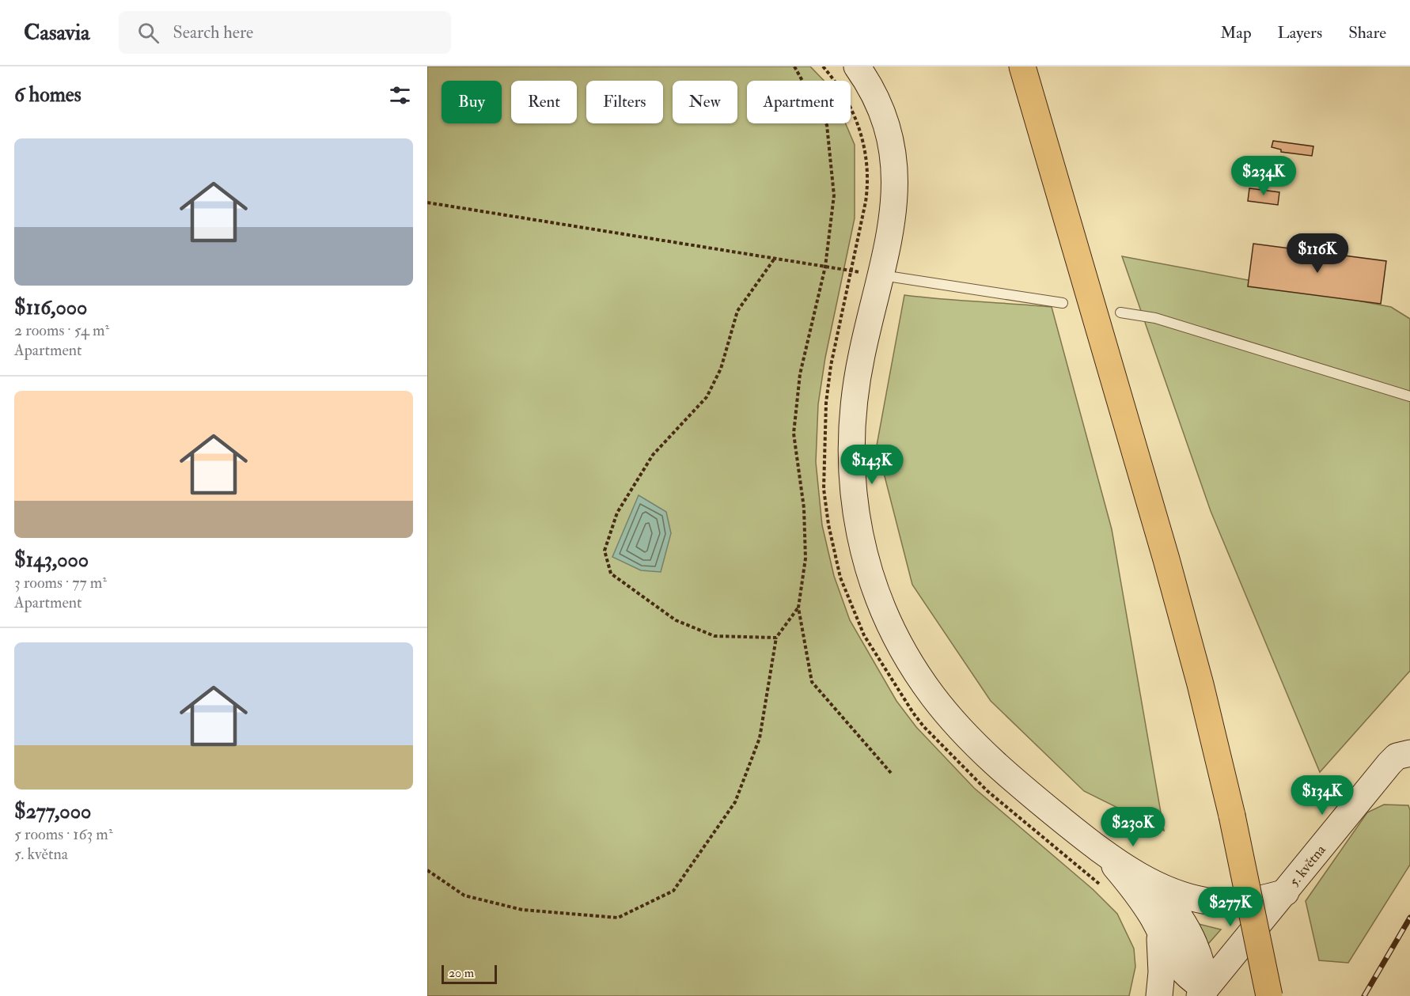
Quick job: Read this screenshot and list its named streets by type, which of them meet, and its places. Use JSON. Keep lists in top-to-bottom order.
{
  "streets": {
    "street": ["5. května"]
  },
  "scale_bar": "20 m",
  "page": {
    "header": "Casavia",
    "search": "Search here",
    "nav": ["Map", "Layers", "Share"],
    "heading": "6 homes",
    "chip": [
      "Buy",
      "Rent",
      "Filters",
      "New",
      "Apartment"
    ],
    "list": [
      {
        "name": "$116,000",
        "note": "2 rooms · 54 m² · Apartment"
      },
      {
        "name": "$143,000",
        "note": "3 rooms · 77 m² · Apartment"
      },
      {
        "name": "$277,000",
        "note": "5 rooms · 163 m² · 5. května"
      }
    ],
    "price": [
      "$234K",
      "$116K",
      "$143K",
      "$134K",
      "$230K",
      "$277K"
    ],
    "scale": "20 m"
  }
}
